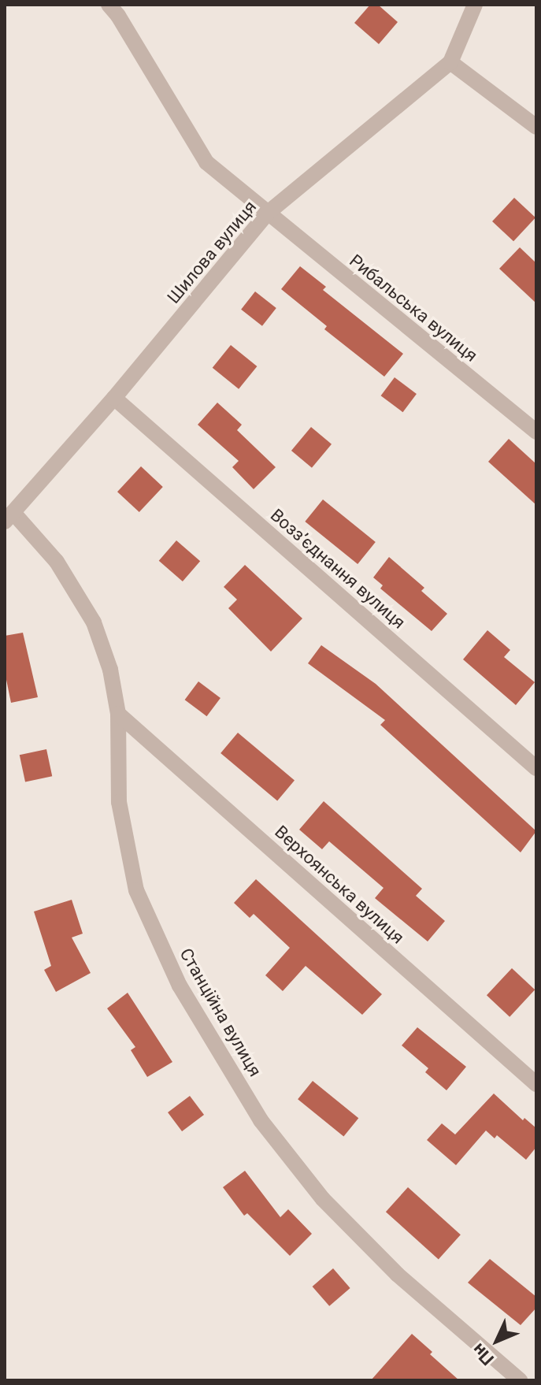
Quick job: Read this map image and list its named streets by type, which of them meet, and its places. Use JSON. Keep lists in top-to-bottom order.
{
  "streets": {
    "street": [
      "Шилова вулиця",
      "Рибальська вулиця",
      "Возз’єднання вулиця",
      "Верхоянська вулиця",
      "Станційна вулиця"
    ]
  },
  "crossings": [
    ["Шилова вулиця", "Рибальська вулиця"],
    ["Шилова вулиця", "Возз’єднання вулиця"],
    ["Шилова вулиця", "Станційна вулиця"],
    ["Верхоянська вулиця", "Станційна вулиця"]
  ],
  "north": "bottom left"
}
